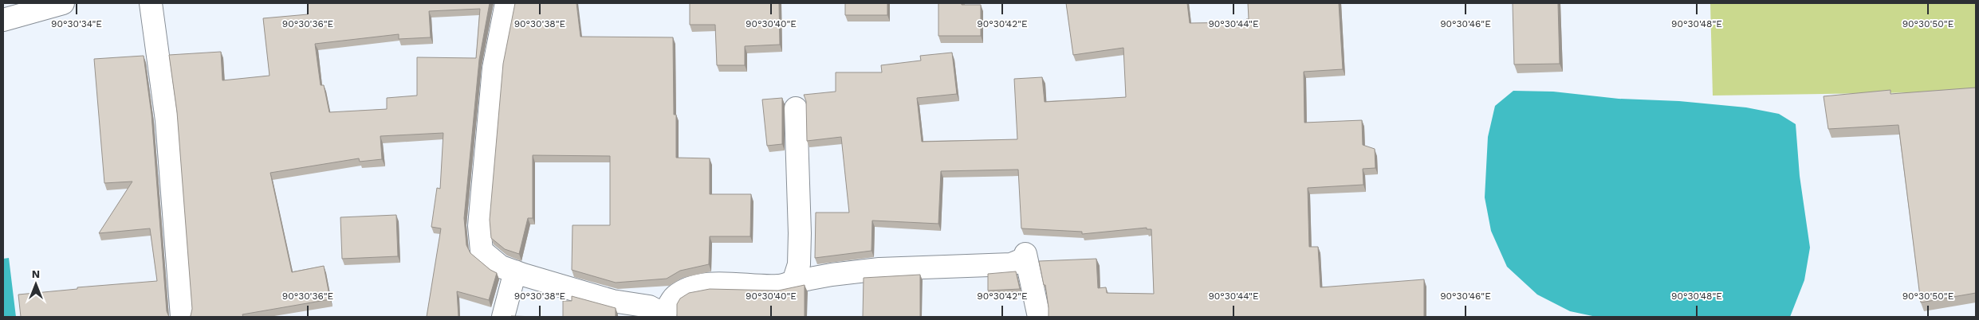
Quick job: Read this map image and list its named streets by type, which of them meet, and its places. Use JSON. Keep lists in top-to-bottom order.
{
  "north": "top",
  "coordinates": [
    "90°30'34\"E",
    "90°30'36\"E",
    "90°30'38\"E",
    "90°30'40\"E",
    "90°30'42\"E",
    "90°30'44\"E",
    "90°30'46\"E",
    "90°30'48\"E",
    "90°30'50\"E"
  ]
}
